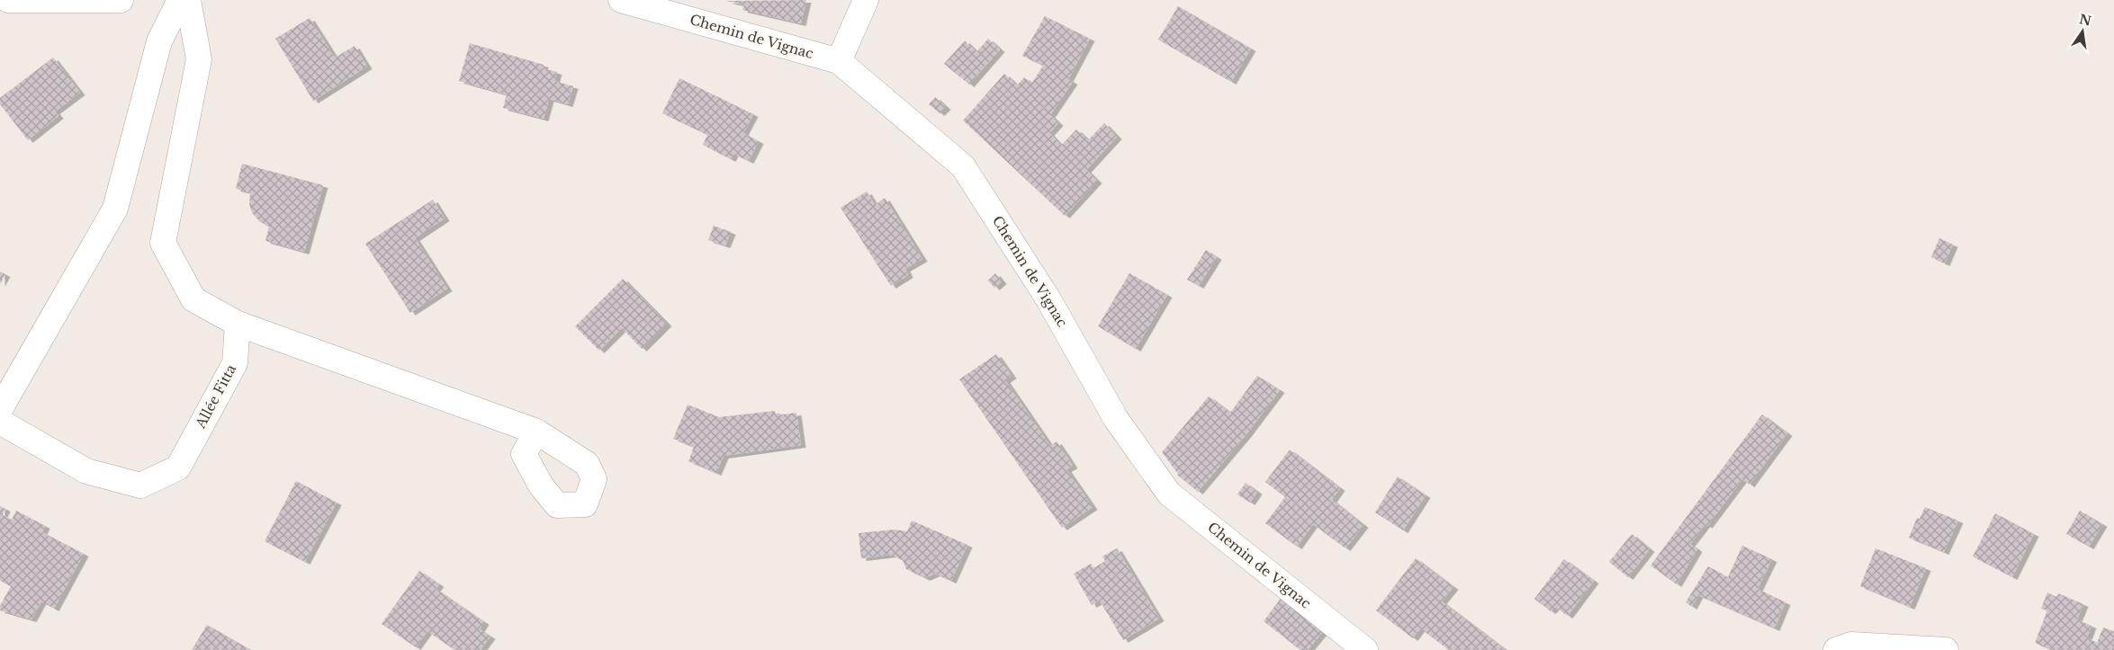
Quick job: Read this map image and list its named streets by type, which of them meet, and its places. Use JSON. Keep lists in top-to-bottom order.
{
  "streets": {
    "street": ["Chemin de Vignac", "Allée Fitta"]
  },
  "north": "top"
}
